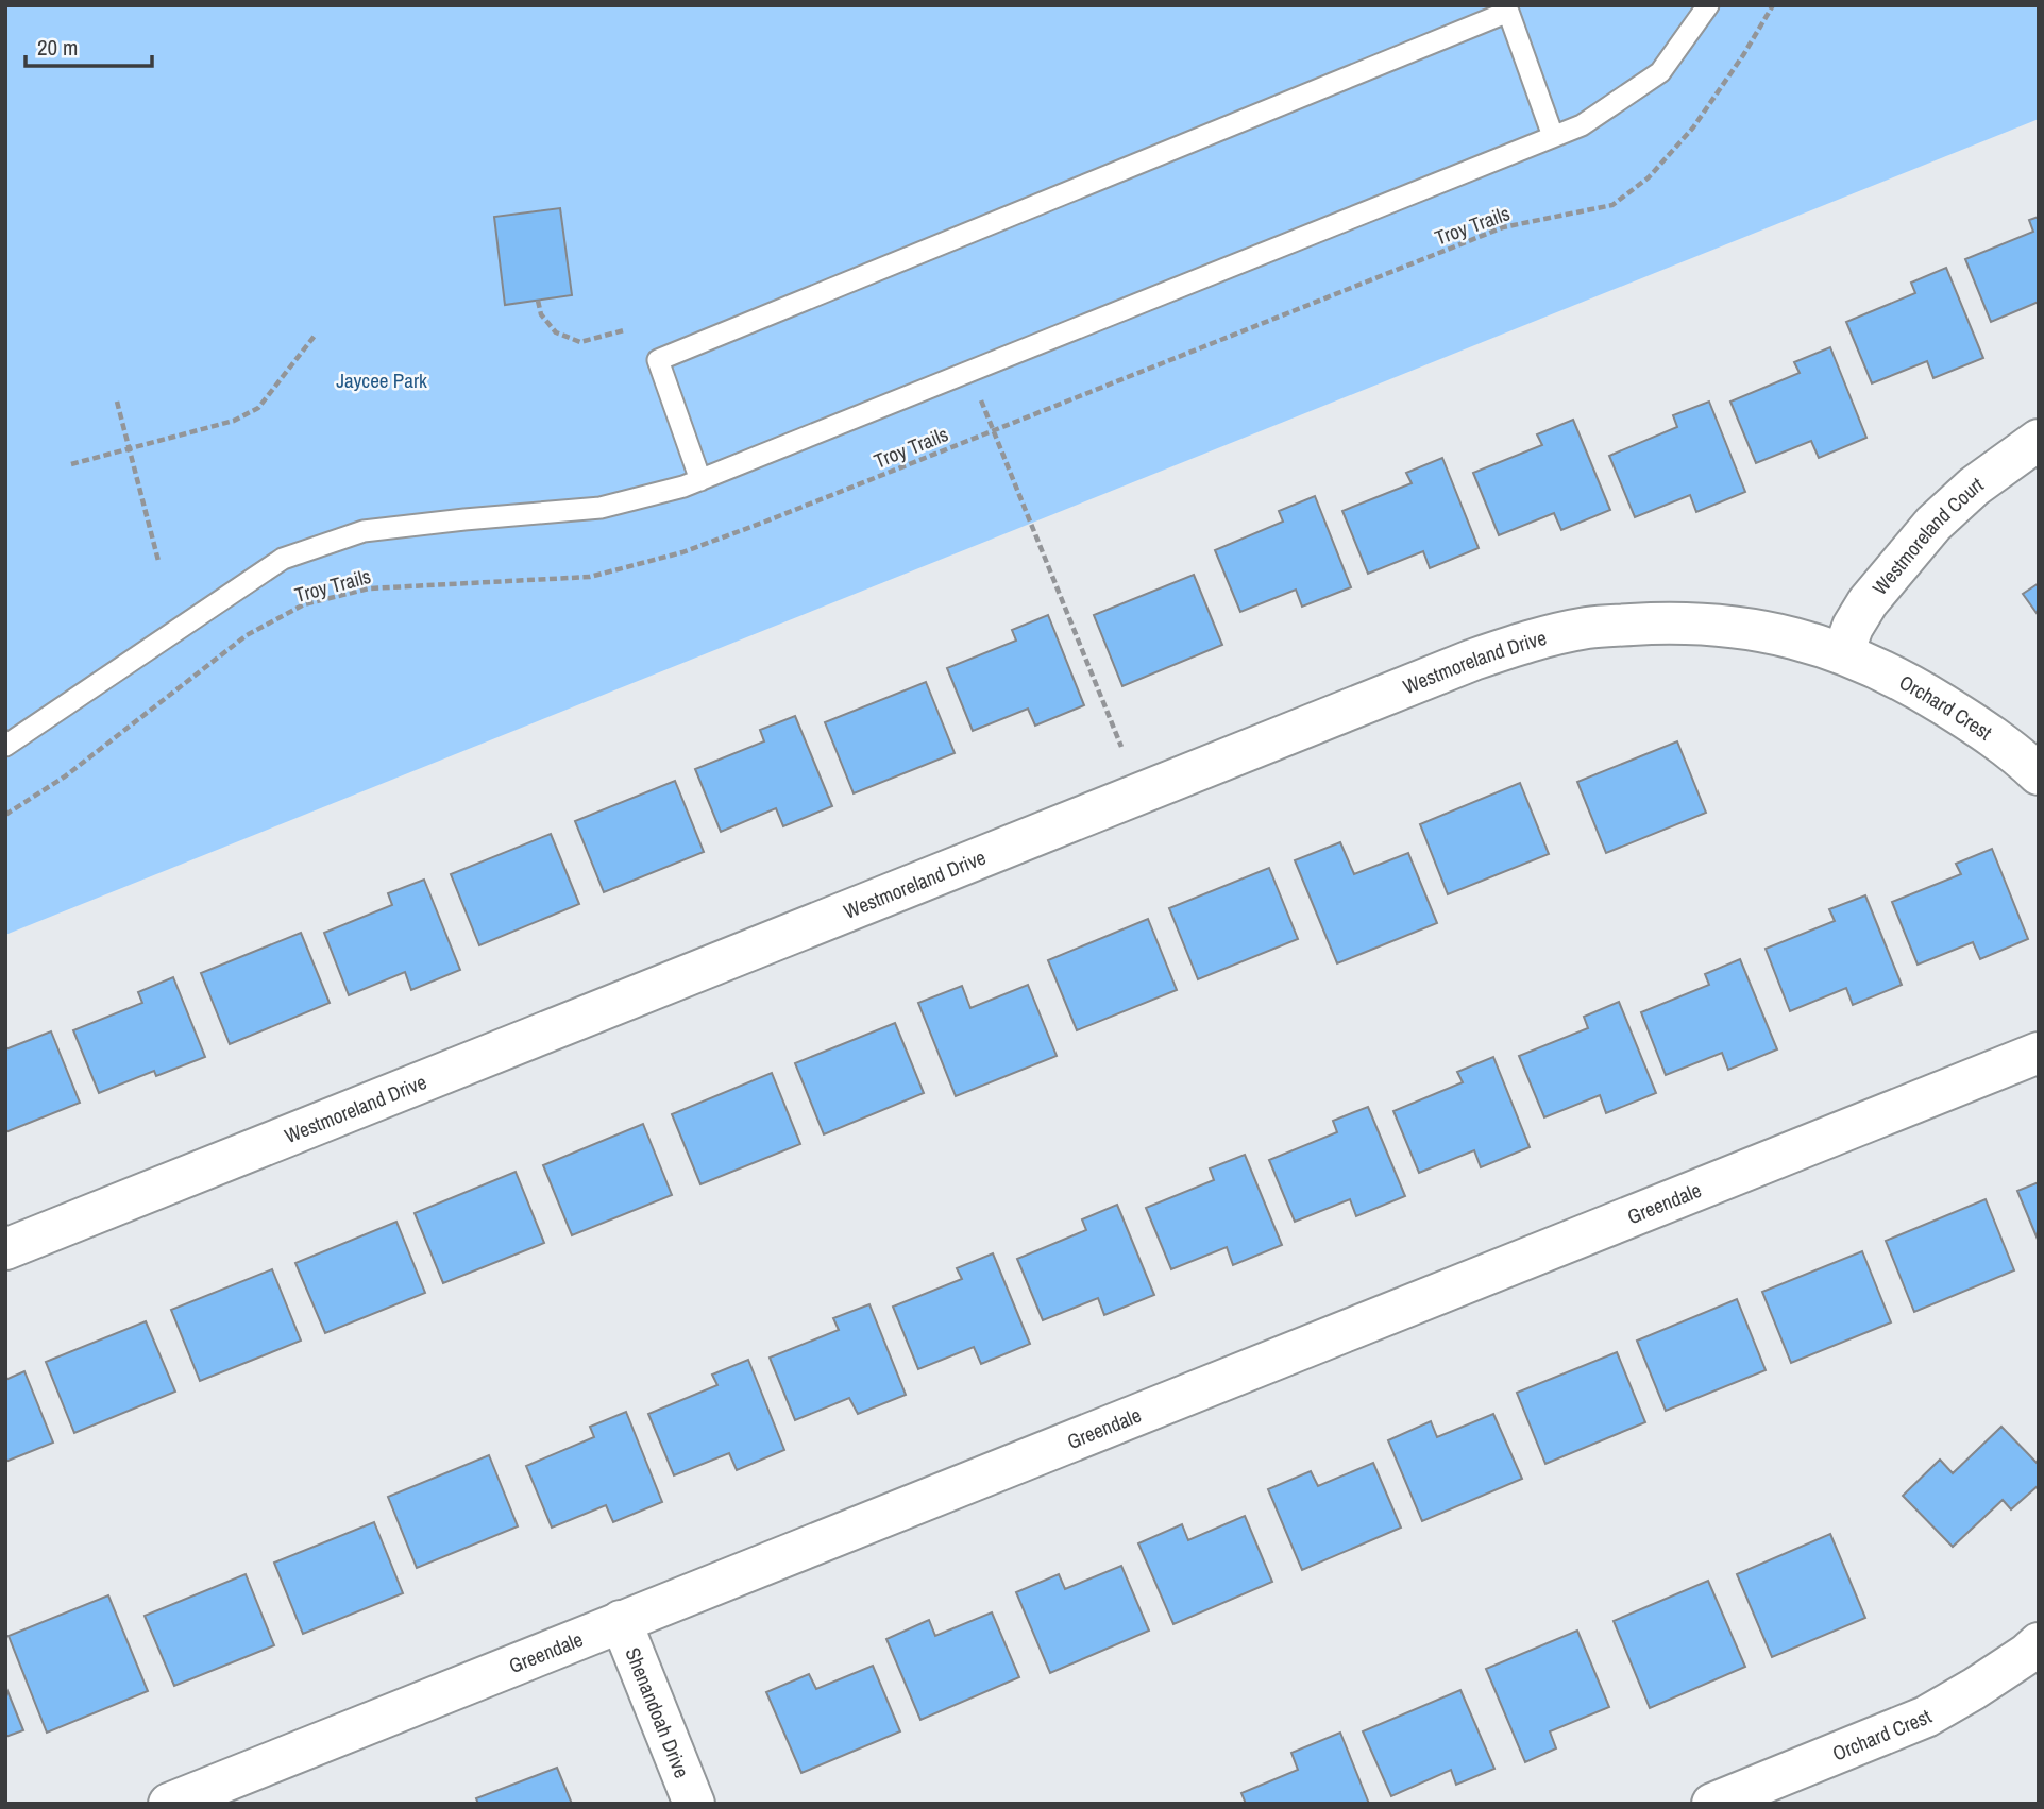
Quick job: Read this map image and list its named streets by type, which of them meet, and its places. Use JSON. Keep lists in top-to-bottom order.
{
  "streets": {
    "street": [
      "Westmoreland Court",
      "Westmoreland Drive",
      "Orchard Crest",
      "Greendale",
      "Shenandoah Drive"
    ],
    "path": ["Troy Trails"]
  },
  "crossings": [
    ["Westmoreland Court", "Westmoreland Drive"],
    ["Westmoreland Court", "Orchard Crest"],
    ["Westmoreland Drive", "Orchard Crest"],
    ["Greendale", "Shenandoah Drive"]
  ],
  "parks": ["Jaycee Park"],
  "scale_bar": "20 m"
}
